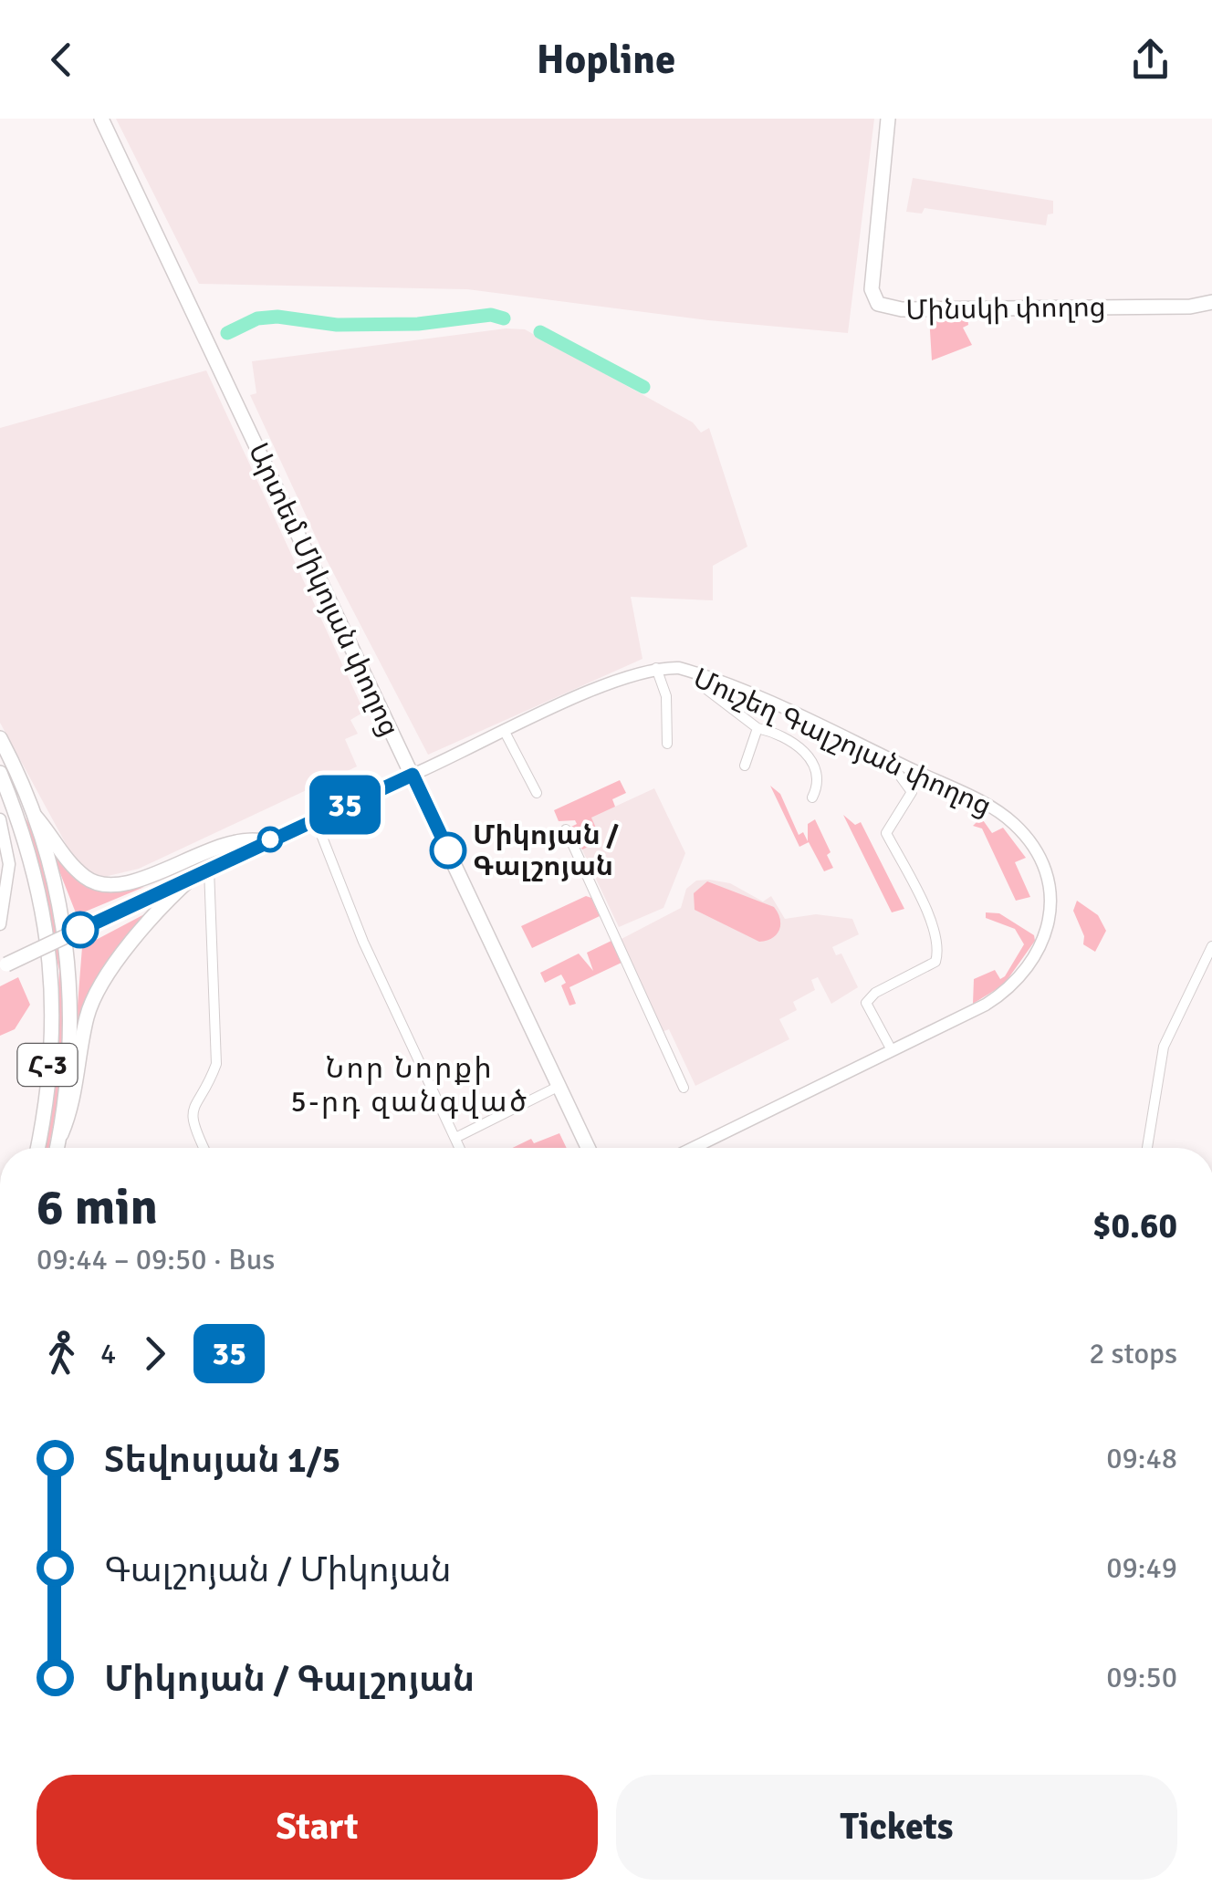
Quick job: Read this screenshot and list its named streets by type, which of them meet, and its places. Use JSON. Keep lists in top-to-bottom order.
{
  "streets": {
    "main road": [
      "Մինսկի փողոց",
      "Արտեմ Միկոյան փողոց",
      "Մուշեղ Գալշոյան փողոց",
      "Հ-3"
    ]
  },
  "crossings": [
    ["Արտեմ Միկոյան փողոց", "Մուշեղ Գալշոյան փողոց"]
  ],
  "districts": ["Նոր Նորքի 5-րդ զանգված"],
  "places": ["Միկոյան / Գալշոյան"],
  "lines": ["bus line 35"],
  "page": {
    "header": "Hopline",
    "on_map": "35",
    "heading": ["6 min", "09:44 – 09:50 · Bus", "$0.60"],
    "legs": ["4", "35", "2 stops"],
    "list": [
      {
        "name": "Տեվոսյան 1/5",
        "value": "09:48"
      },
      {
        "name": "Գալշոյան / Միկոյան",
        "value": "09:49"
      },
      {
        "name": "Միկոյան / Գալշոյան",
        "value": "09:50"
      }
    ],
    "buttons": ["Start", "Tickets"]
  }
}
